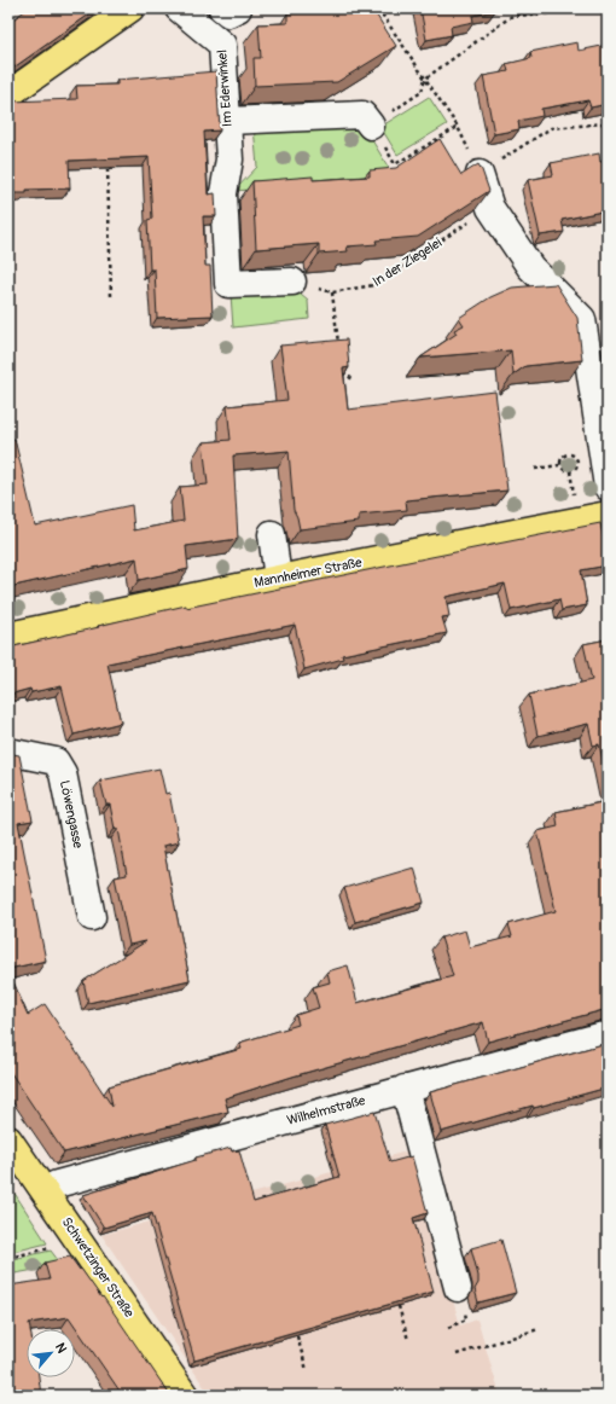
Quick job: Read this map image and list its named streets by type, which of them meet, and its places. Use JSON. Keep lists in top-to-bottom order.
{
  "streets": {
    "main road": ["Mannheimer Straße", "Schwetzinger Straße"],
    "street": ["Im Ederwinkel", "Löwengasse", "Wilhelmstraße"],
    "path": ["In der Ziegelei"]
  },
  "crossings": [
    ["Im Ederwinkel", "In der Ziegelei"],
    ["Wilhelmstraße", "Schwetzinger Straße"]
  ],
  "north": "top right"
}
